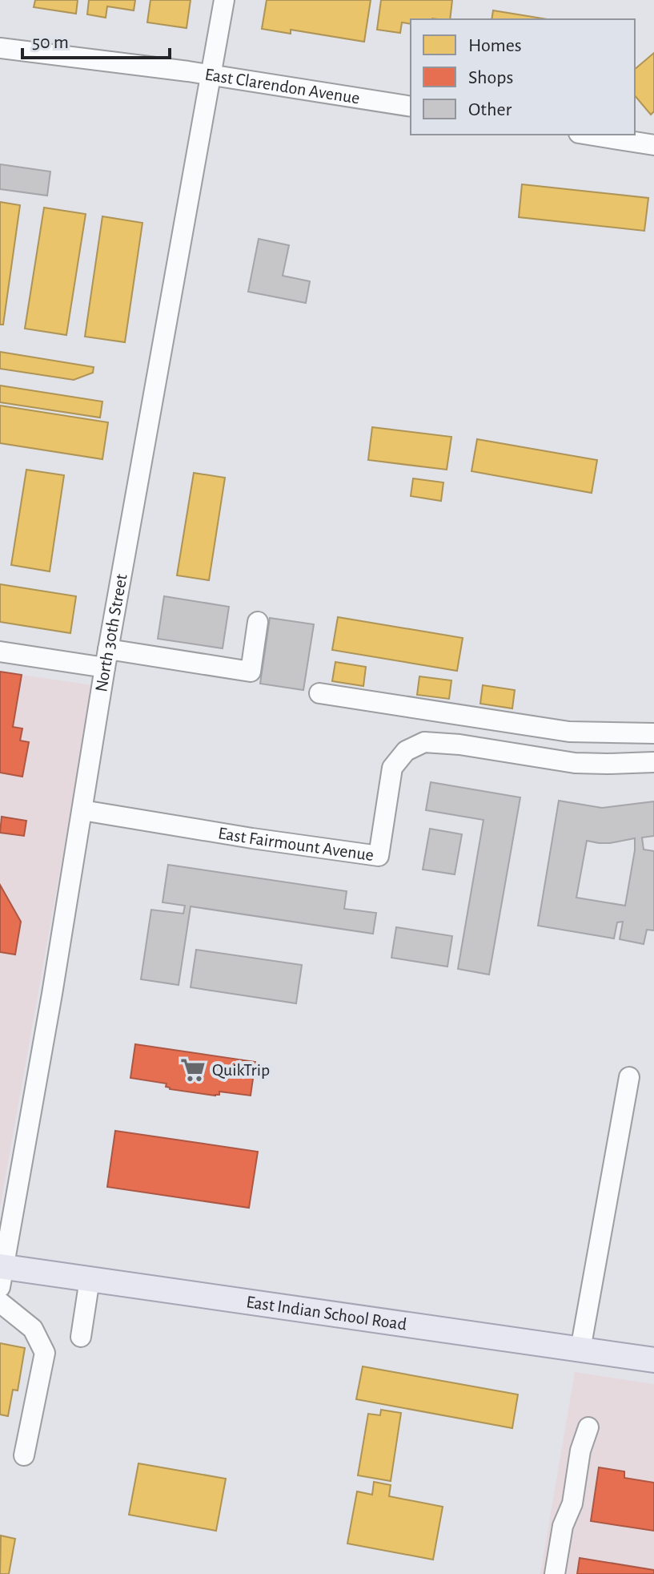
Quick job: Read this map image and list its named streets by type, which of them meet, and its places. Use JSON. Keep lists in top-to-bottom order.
{
  "streets": {
    "main road": ["East Indian School Road"],
    "street": ["East Clarendon Avenue", "North 30th Street", "East Fairmount Avenue"]
  },
  "crossings": [
    ["East Clarendon Avenue", "North 30th Street"],
    ["North 30th Street", "East Fairmount Avenue"],
    ["North 30th Street", "East Indian School Road"]
  ],
  "places": {
    "supermarket": ["QuikTrip"]
  },
  "legend": ["Homes", "Shops", "Other"],
  "scale_bar": "50 m"
}
